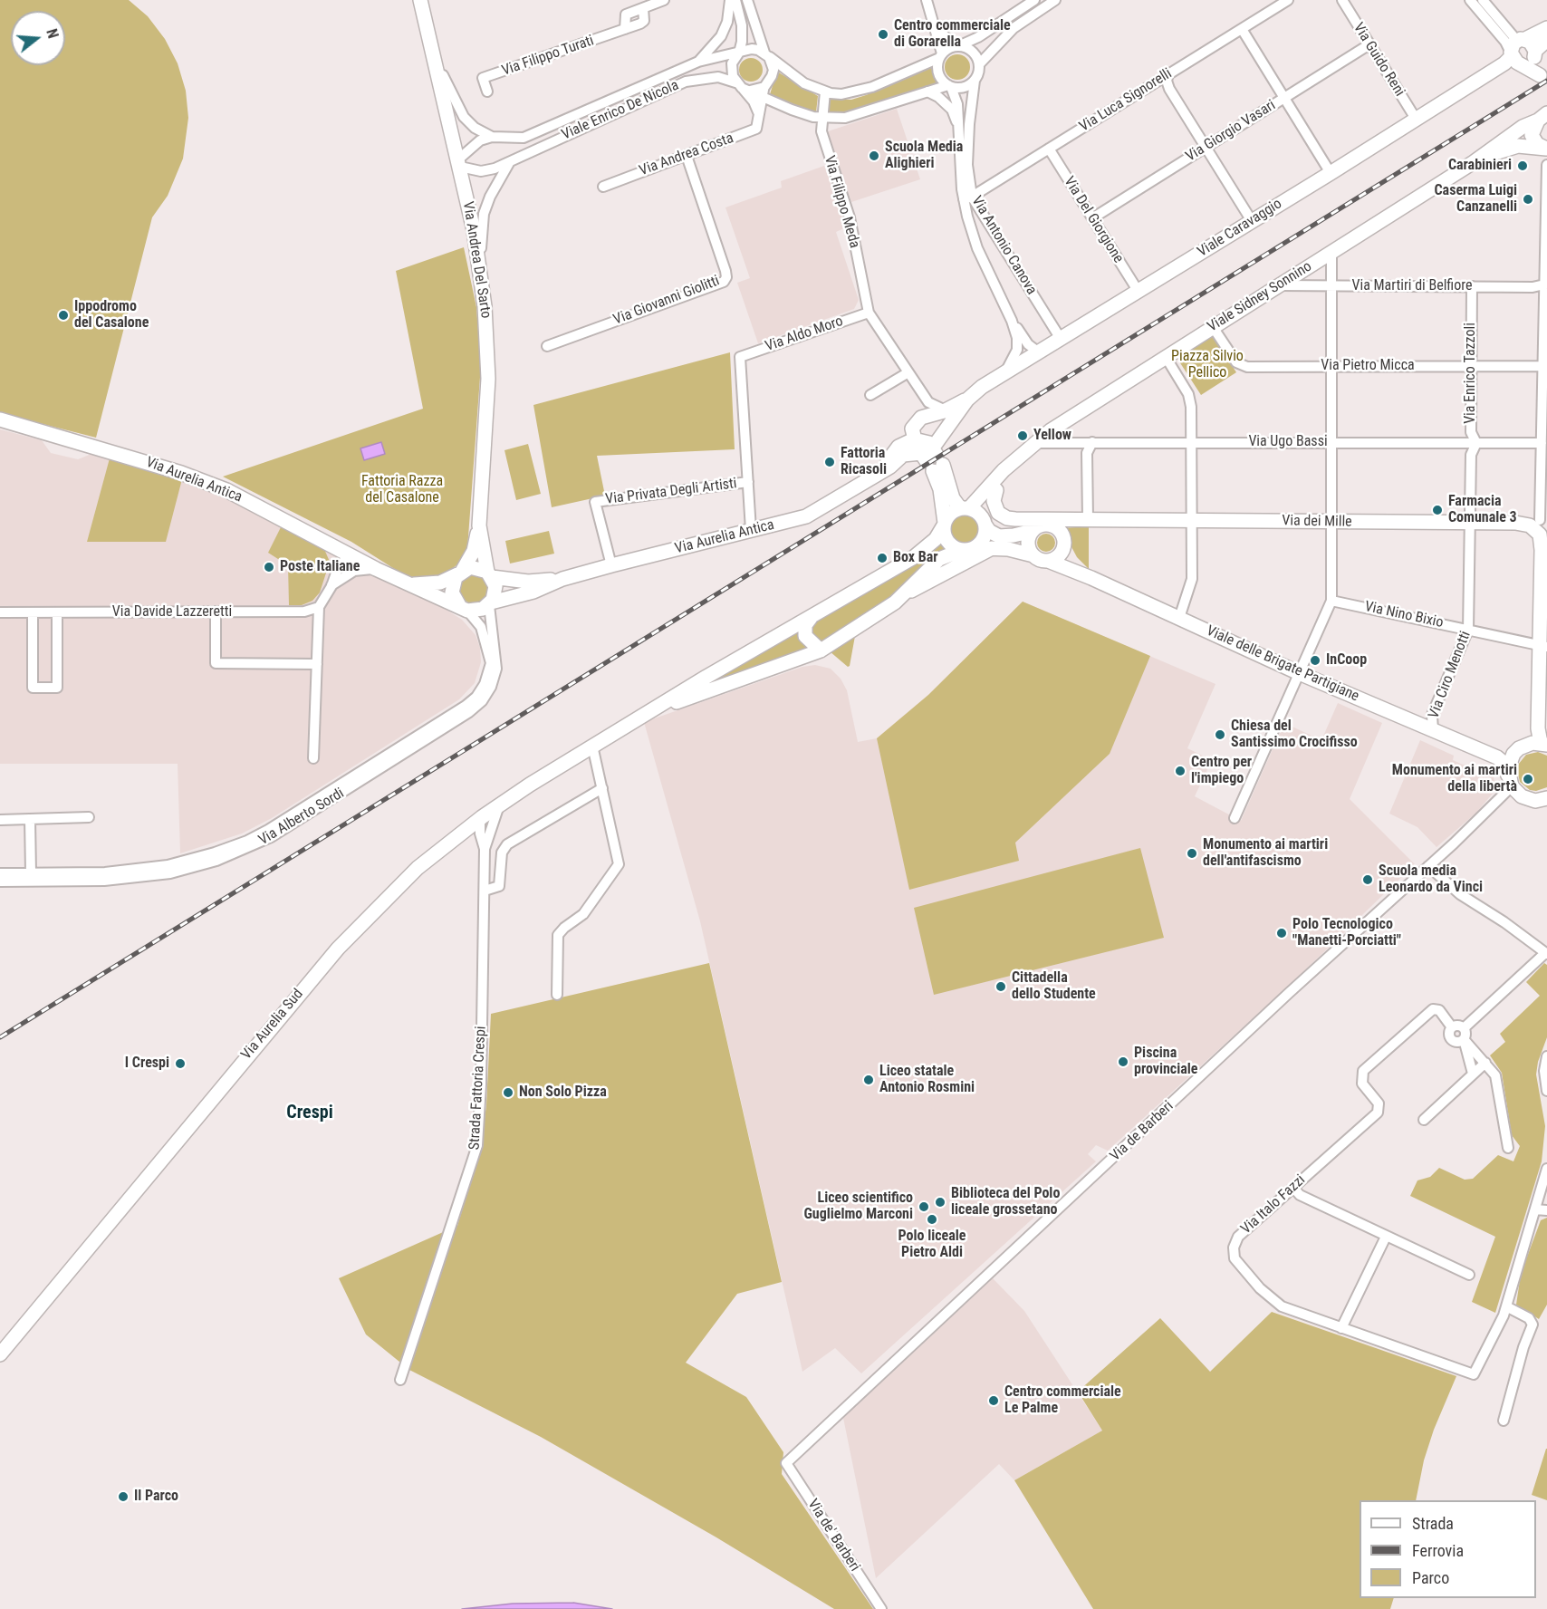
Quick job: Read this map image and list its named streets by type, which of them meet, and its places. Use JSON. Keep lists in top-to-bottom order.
{
  "streets": {
    "main road": [
      "Viale Caravaggio",
      "Via Andrea Del Sarto",
      "Viale Sidney Sonnino",
      "Via Aurelia Antica",
      "Via dei Mille",
      "Viale delle Brigate Partigiane",
      "Via Aurelia Sud"
    ],
    "street": [
      "Via Filippo Turati",
      "Via Guido Reni",
      "Via Luca Signorelli",
      "Viale Enrico De Nicola",
      "Via Giorgio Vasari",
      "Via Andrea Costa",
      "Via Filippo Meda",
      "Via Del Giorgione",
      "Via Antonio Canova",
      "Via Martiri di Belfiore",
      "Via Giovanni Giolitti",
      "Via Aldo Moro",
      "Via Pietro Micca",
      "Via Enrico Tazzoli",
      "Via Ugo Bassi",
      "Via Privata Degli Artisti",
      "Via Davide Lazzeretti",
      "Via Nino Bixio",
      "Via Ciro Menotti",
      "Via Alberto Sordi",
      "Strada Fattoria Crespi",
      "Via de Barberi",
      "Via Italo Fazzi",
      "Via de' Barberi"
    ]
  },
  "crossings": [
    ["Via Guido Reni", "Via Giorgio Vasari"],
    ["Via Guido Reni", "Viale Caravaggio"],
    ["Via Luca Signorelli", "Via Del Giorgione"],
    ["Via Luca Signorelli", "Via Antonio Canova"],
    ["Viale Enrico De Nicola", "Via Andrea Costa"],
    ["Viale Enrico De Nicola", "Via Andrea Del Sarto"],
    ["Via Giorgio Vasari", "Via Del Giorgione"],
    ["Via Andrea Costa", "Via Giovanni Giolitti"],
    ["Via Filippo Meda", "Via Aldo Moro"],
    ["Via Del Giorgione", "Viale Caravaggio"],
    ["Viale Caravaggio", "Via Antonio Canova"],
    ["Viale Caravaggio", "Via Aurelia Antica"],
    ["Via Andrea Del Sarto", "Via Aurelia Antica"],
    ["Via Andrea Del Sarto", "Via Alberto Sordi"],
    ["Via Martiri di Belfiore", "Viale Sidney Sonnino"],
    ["Via Martiri di Belfiore", "Via Enrico Tazzoli"],
    ["Viale Sidney Sonnino", "Via Pietro Micca"],
    ["Viale Sidney Sonnino", "Via Ugo Bassi"],
    ["Via Aldo Moro", "Via Privata Degli Artisti"],
    ["Via Pietro Micca", "Via Enrico Tazzoli"],
    ["Via Enrico Tazzoli", "Via Ugo Bassi"],
    ["Via Enrico Tazzoli", "Via dei Mille"],
    ["Via Enrico Tazzoli", "Via Ciro Menotti"],
    ["Via Aurelia Antica", "Via Privata Degli Artisti"],
    ["Via Aurelia Antica", "Via Alberto Sordi"],
    ["Via dei Mille", "Viale delle Brigate Partigiane"],
    ["Via dei Mille", "Via Ciro Menotti"],
    ["Via Nino Bixio", "Via Ciro Menotti"],
    ["Viale delle Brigate Partigiane", "Via Ciro Menotti"],
    ["Viale delle Brigate Partigiane", "Via de Barberi"],
    ["Via Aurelia Sud", "Strada Fattoria Crespi"],
    ["Via de Barberi", "Via de' Barberi"]
  ],
  "districts": ["Crespi"],
  "parks": ["Piazza Silvio Pellico", "Fattoria Razza del Casalone"],
  "places": [
    "Centro commerciale di Gorarella",
    "Scuola Media Alighieri",
    "Carabinieri",
    "Caserma Luigi Canzanelli",
    "Ippodromo del Casalone",
    "Yellow",
    "Fattoria Ricasoli",
    "Farmacia Comunale 3",
    "Box Bar",
    "Poste Italiane",
    "InCoop",
    "Chiesa del Santissimo Crocifisso",
    "Centro per l'impiego",
    "Monumento ai martiri della libertà",
    "Monumento ai martiri dell'antifascismo",
    "Scuola media Leonardo da Vinci",
    "Polo Tecnologico \"Manetti-Porciatti\"",
    "Cittadella dello Studente",
    "Piscina provinciale",
    "I Crespi",
    "Liceo statale Antonio Rosmini",
    "Non Solo Pizza",
    "Biblioteca del Polo liceale grossetano",
    "Liceo scientifico Guglielmo Marconi",
    "Polo liceale Pietro Aldi",
    "Centro commerciale Le Palme",
    "Il Parco"
  ],
  "legend": ["Strada", "Ferrovia", "Parco"],
  "north": "right"
}
